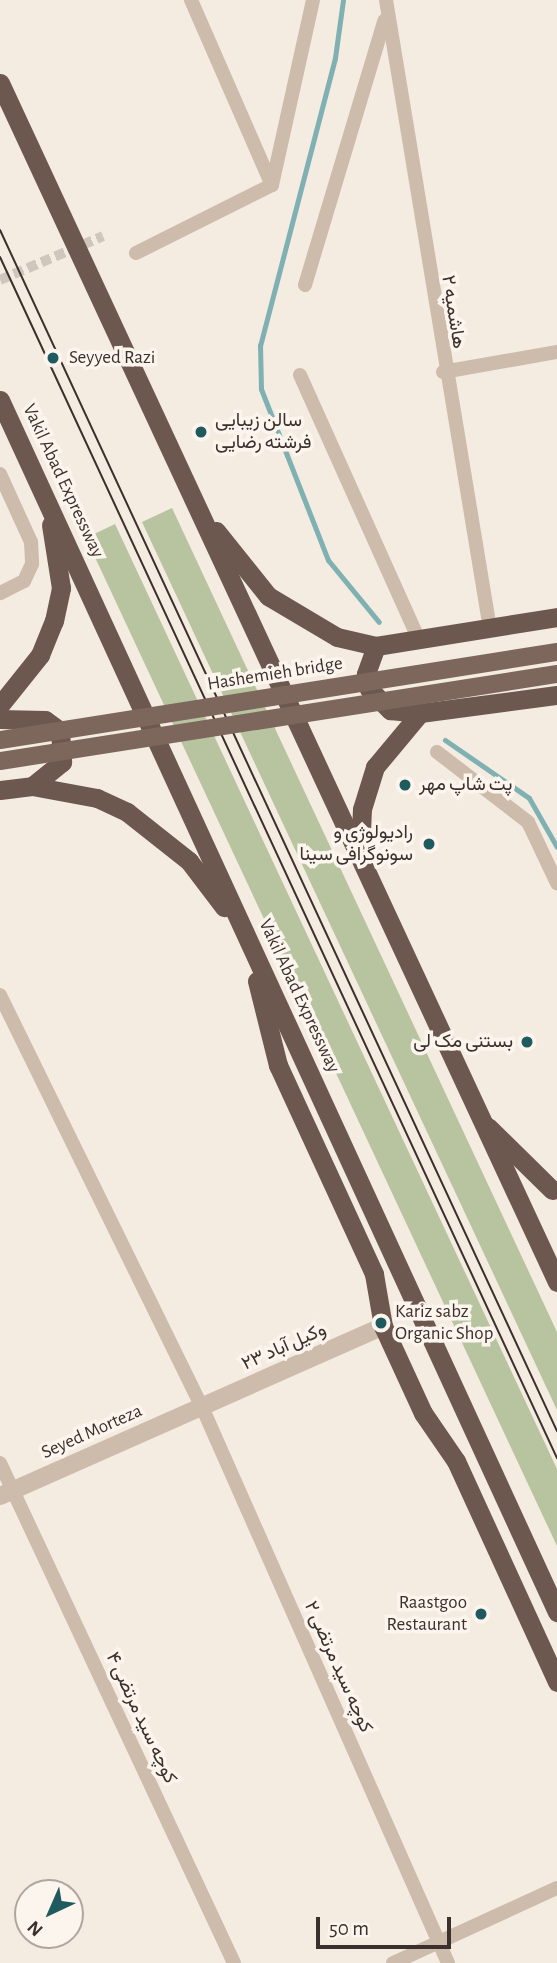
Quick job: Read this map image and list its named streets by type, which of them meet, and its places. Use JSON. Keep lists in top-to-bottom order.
{
  "streets": {
    "highway": ["Vakil Abad Expressway"],
    "main road": ["Hashemieh bridge"],
    "street": [
      "هاشمیه ۲",
      "۲۳ وکیل آباد",
      "Seyed Morteza",
      "کوچه سید مرتضی ۲",
      "کوچه سید مرتضی ۴"
    ]
  },
  "crossings": [
    ["۲۳ وکیل آباد", "Seyed Morteza"],
    ["۲۳ وکیل آباد", "کوچه سید مرتضی ۲"],
    ["Seyed Morteza", "کوچه سید مرتضی ۲"],
    ["Seyed Morteza", "کوچه سید مرتضی ۴"]
  ],
  "places": [
    "Seyyed Razi",
    "سالن زیبایی فرشته رضایی",
    "پت شاپ مهر",
    "رادیولوژی و سونوگرافی سینا",
    "بستنی مک لی",
    "Kariz sabz Organic Shop",
    "Raastgoo Restaurant"
  ],
  "scale_bar": "50 m",
  "north": "bottom left"
}
